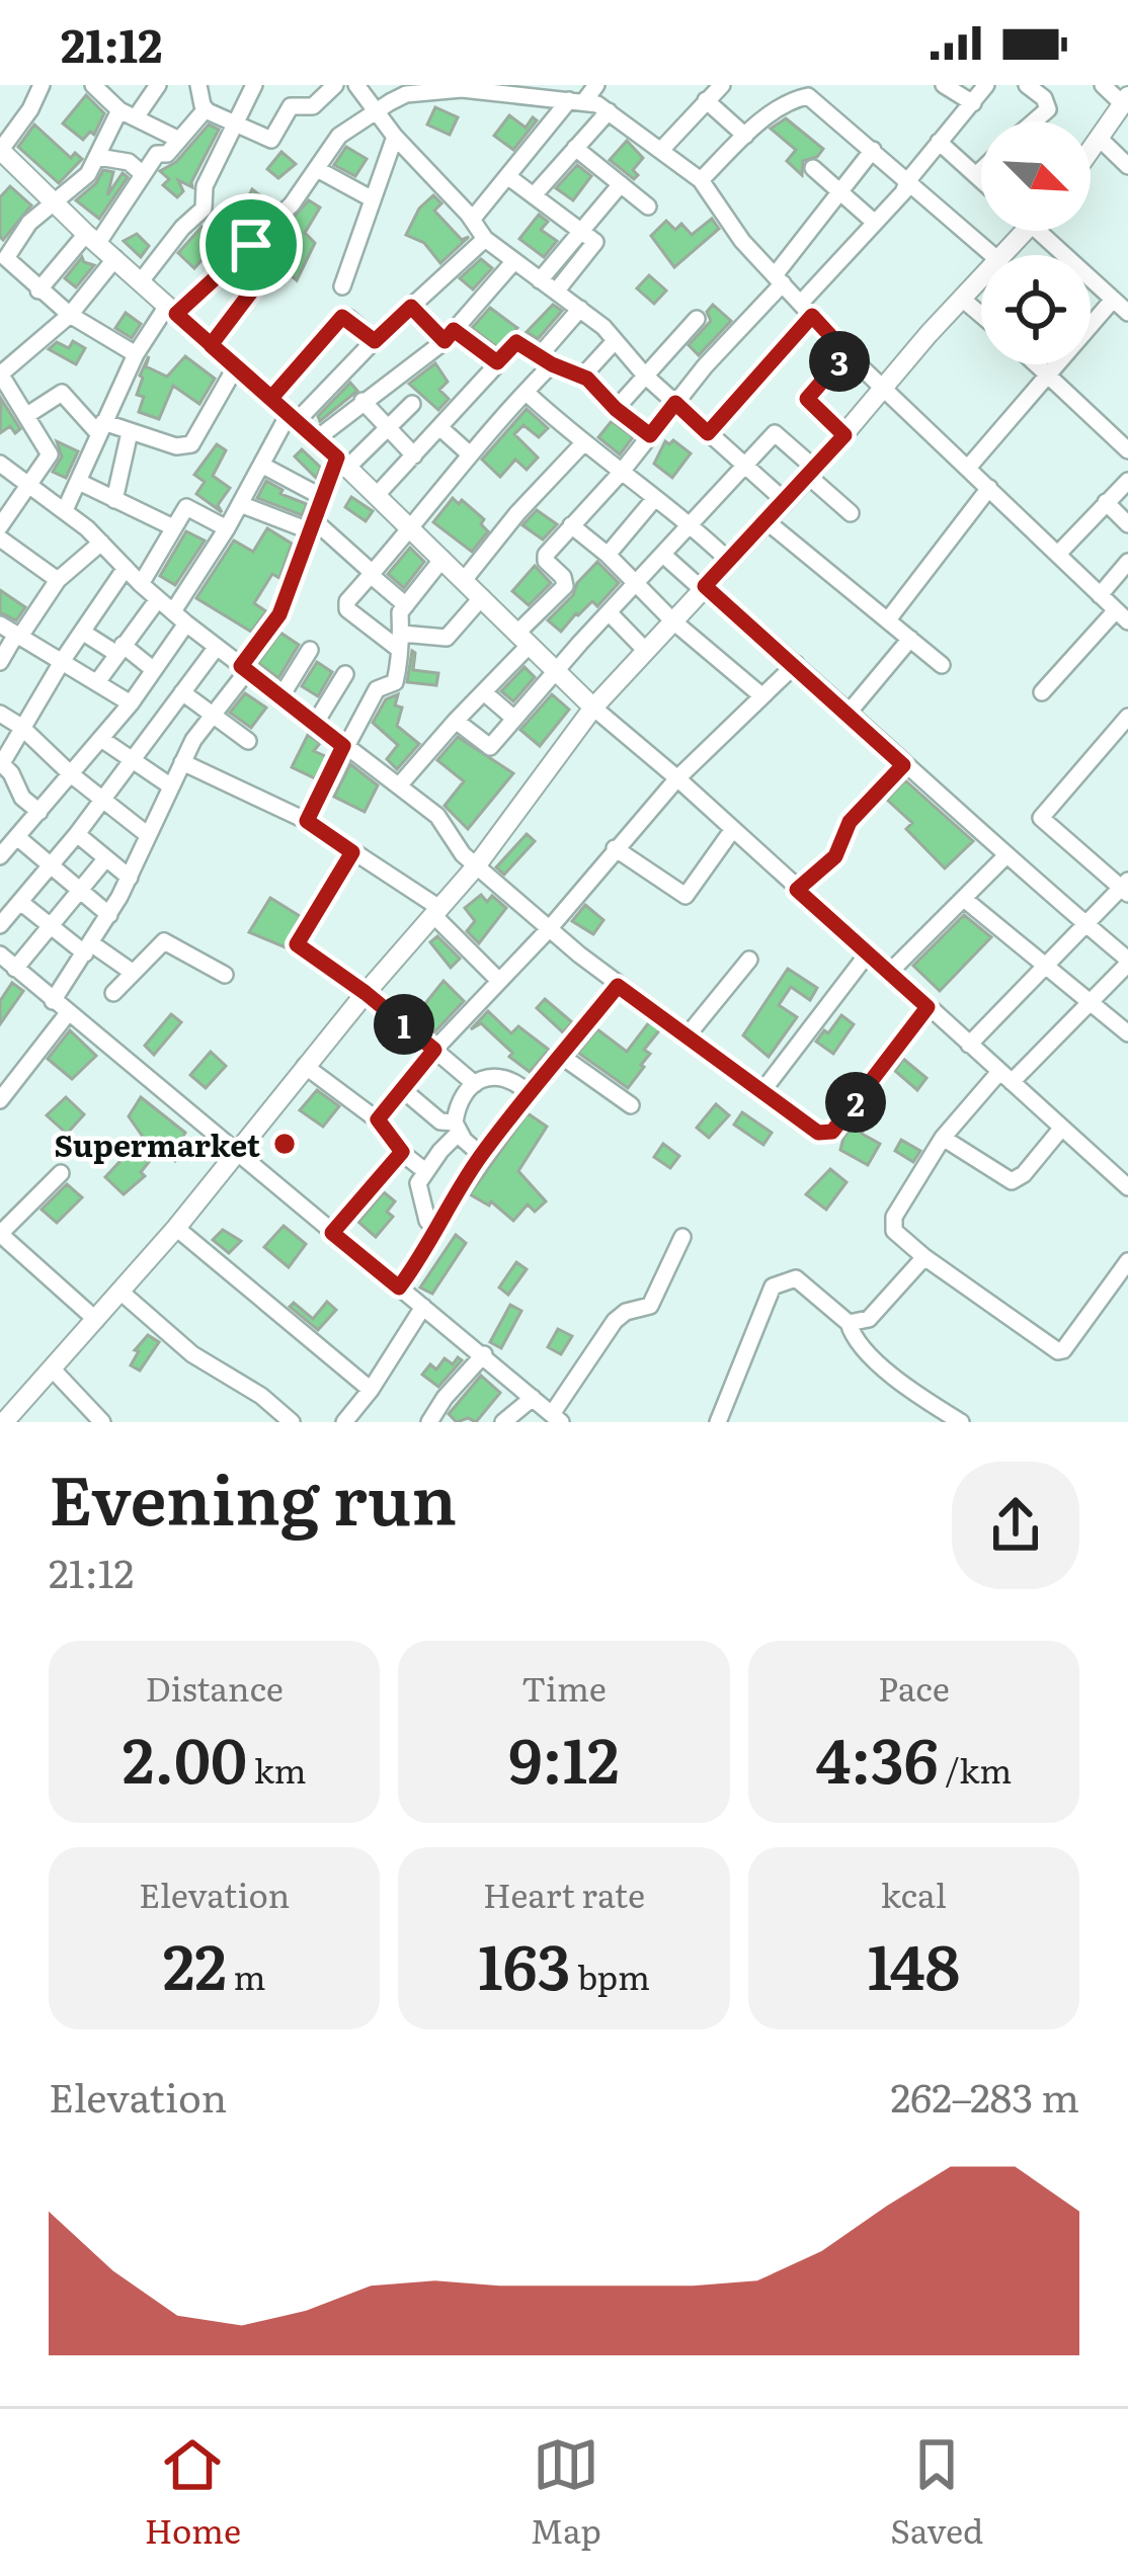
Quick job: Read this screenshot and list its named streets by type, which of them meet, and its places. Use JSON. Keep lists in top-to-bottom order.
{
  "places": ["Supermarket"],
  "north": "bottom right",
  "page": {
    "status": "21:12",
    "pins": ["3", "1", "2"],
    "heading": ["Evening run", "21:12"],
    "stats": [
      ["Distance", "2.00 km"],
      ["Time", "9:12"],
      ["Pace", "4:36 /km"],
      ["Elevation", "22 m"],
      ["Heart rate", "163 bpm"],
      ["kcal", "148"]
    ],
    "chart": ["Elevation", "262–283 m"],
    "tabs": ["Home", "Map", "Saved"]
  }
}
